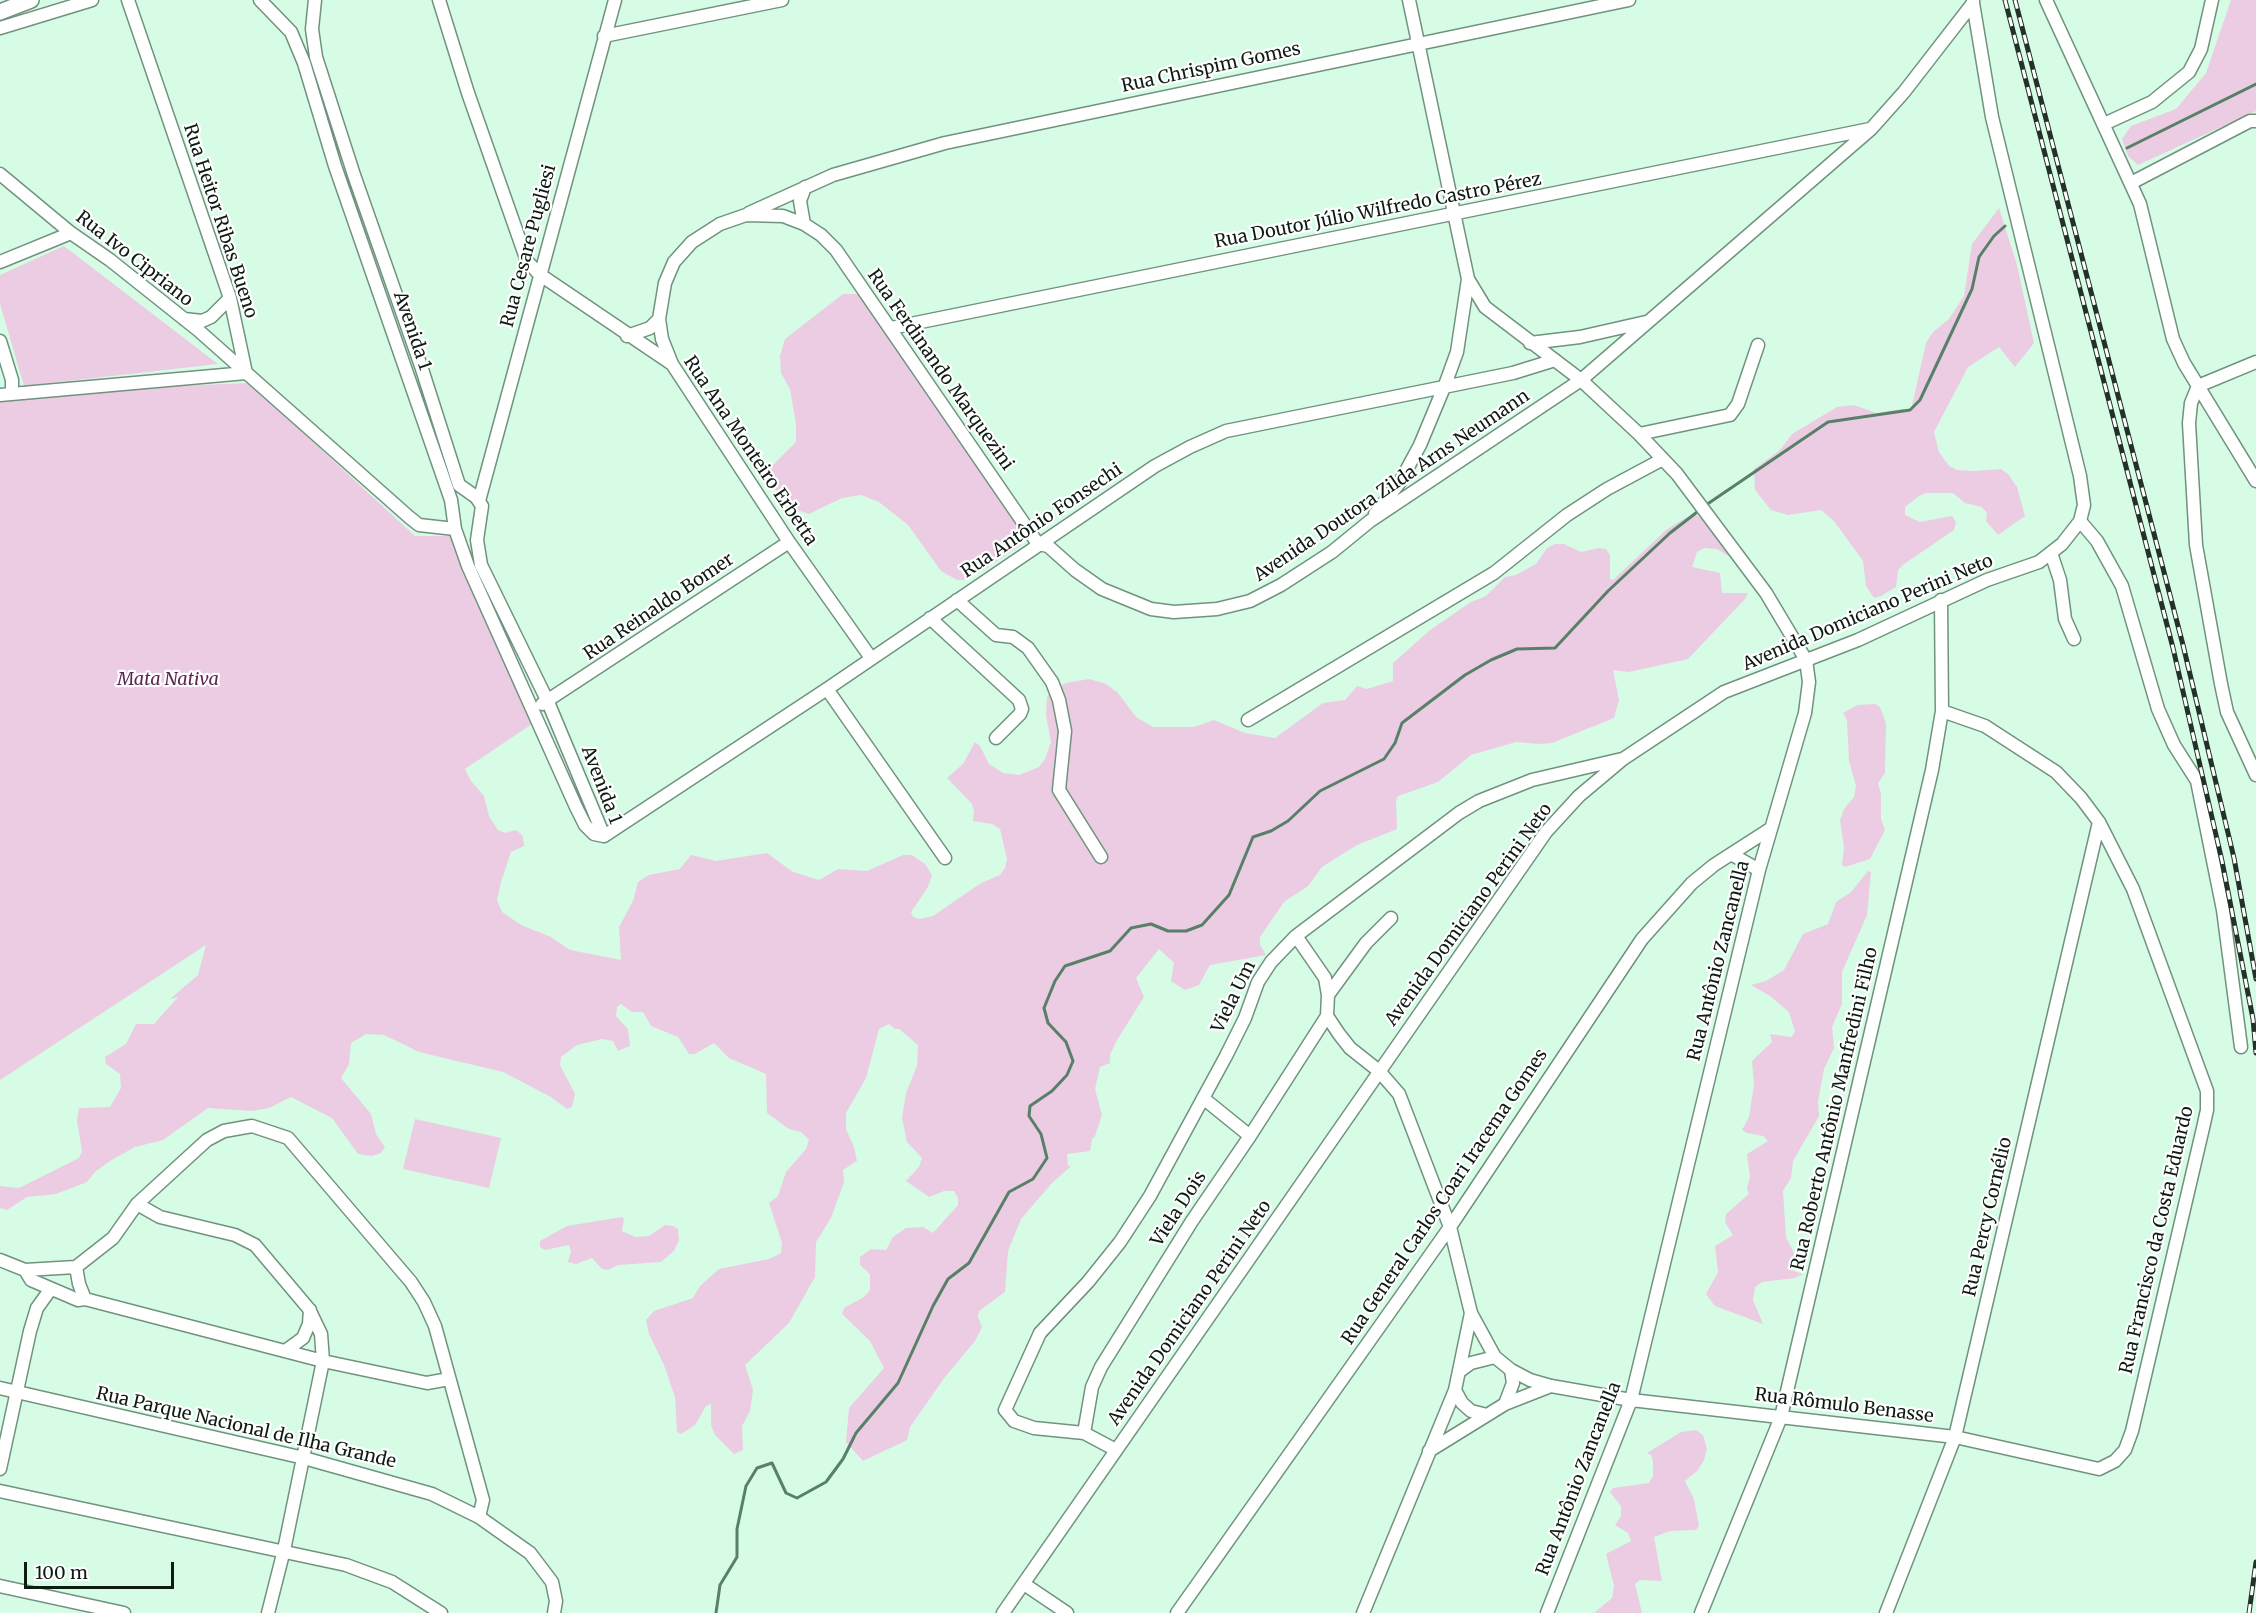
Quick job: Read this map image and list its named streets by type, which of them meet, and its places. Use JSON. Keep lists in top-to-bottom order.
{
  "streets": {
    "street": [
      "Rua Chrispim Gomes",
      "Rua Doutor Júlio Wilfredo Castro Pérez",
      "Rua Heitor Ribas Bueno",
      "Rua Cesare Pugliesi",
      "Rua Ivo Cipriano",
      "Avenida 1",
      "Rua Ferdinando Marquezini",
      "Rua Ana Monteiro Erbetta",
      "Avenida Doutora Zilda Arns Neumann",
      "Rua Antônio Fonsechi",
      "Rua Reinaldo Bomer",
      "Avenida Domiciano Perini Neto",
      "Rua Antônio Zancanella",
      "Viela Um",
      "Rua Roberto Antônio Manfredini Filho",
      "Rua General Carlos Coari Iracema Gomes",
      "Viela Dois",
      "Rua Percy Cornélio",
      "Rua Francisco da Costa Eduardo",
      "Rua Rômulo Benasse",
      "Rua Parque Nacional de Ilha Grande"
    ]
  },
  "crossings": [
    ["Rua Chrispim Gomes", "Rua Ferdinando Marquezini"],
    ["Rua Chrispim Gomes", "Rua Ana Monteiro Erbetta"],
    ["Rua Doutor Júlio Wilfredo Castro Pérez", "Rua Ferdinando Marquezini"],
    ["Rua Doutor Júlio Wilfredo Castro Pérez", "Avenida Doutora Zilda Arns Neumann"],
    ["Rua Heitor Ribas Bueno", "Rua Ivo Cipriano"],
    ["Rua Cesare Pugliesi", "Avenida 1"],
    ["Rua Cesare Pugliesi", "Rua Ana Monteiro Erbetta"],
    ["Avenida 1", "Rua Antônio Fonsechi"],
    ["Avenida 1", "Rua Reinaldo Bomer"],
    ["Rua Ferdinando Marquezini", "Avenida Doutora Zilda Arns Neumann"],
    ["Rua Ferdinando Marquezini", "Rua Antônio Fonsechi"],
    ["Rua Ana Monteiro Erbetta", "Rua Antônio Fonsechi"],
    ["Rua Ana Monteiro Erbetta", "Rua Reinaldo Bomer"],
    ["Avenida Doutora Zilda Arns Neumann", "Rua Antônio Fonsechi"],
    ["Avenida Doutora Zilda Arns Neumann", "Rua Antônio Zancanella"],
    ["Rua Antônio Fonsechi", "Rua Antônio Zancanella"],
    ["Avenida Domiciano Perini Neto", "Rua Antônio Zancanella"],
    ["Avenida Domiciano Perini Neto", "Viela Um"],
    ["Avenida Domiciano Perini Neto", "Rua Roberto Antônio Manfredini Filho"],
    ["Rua Antônio Zancanella", "Rua General Carlos Coari Iracema Gomes"],
    ["Rua Antônio Zancanella", "Rua Rômulo Benasse"],
    ["Viela Um", "Viela Dois"],
    ["Rua Roberto Antônio Manfredini Filho", "Rua Francisco da Costa Eduardo"],
    ["Rua Roberto Antônio Manfredini Filho", "Rua Rômulo Benasse"],
    ["Rua Percy Cornélio", "Rua Francisco da Costa Eduardo"],
    ["Rua Percy Cornélio", "Rua Rômulo Benasse"],
    ["Rua Francisco da Costa Eduardo", "Rua Rômulo Benasse"]
  ],
  "parks": ["Mata Nativa"],
  "scale_bar": "100 m"
}
